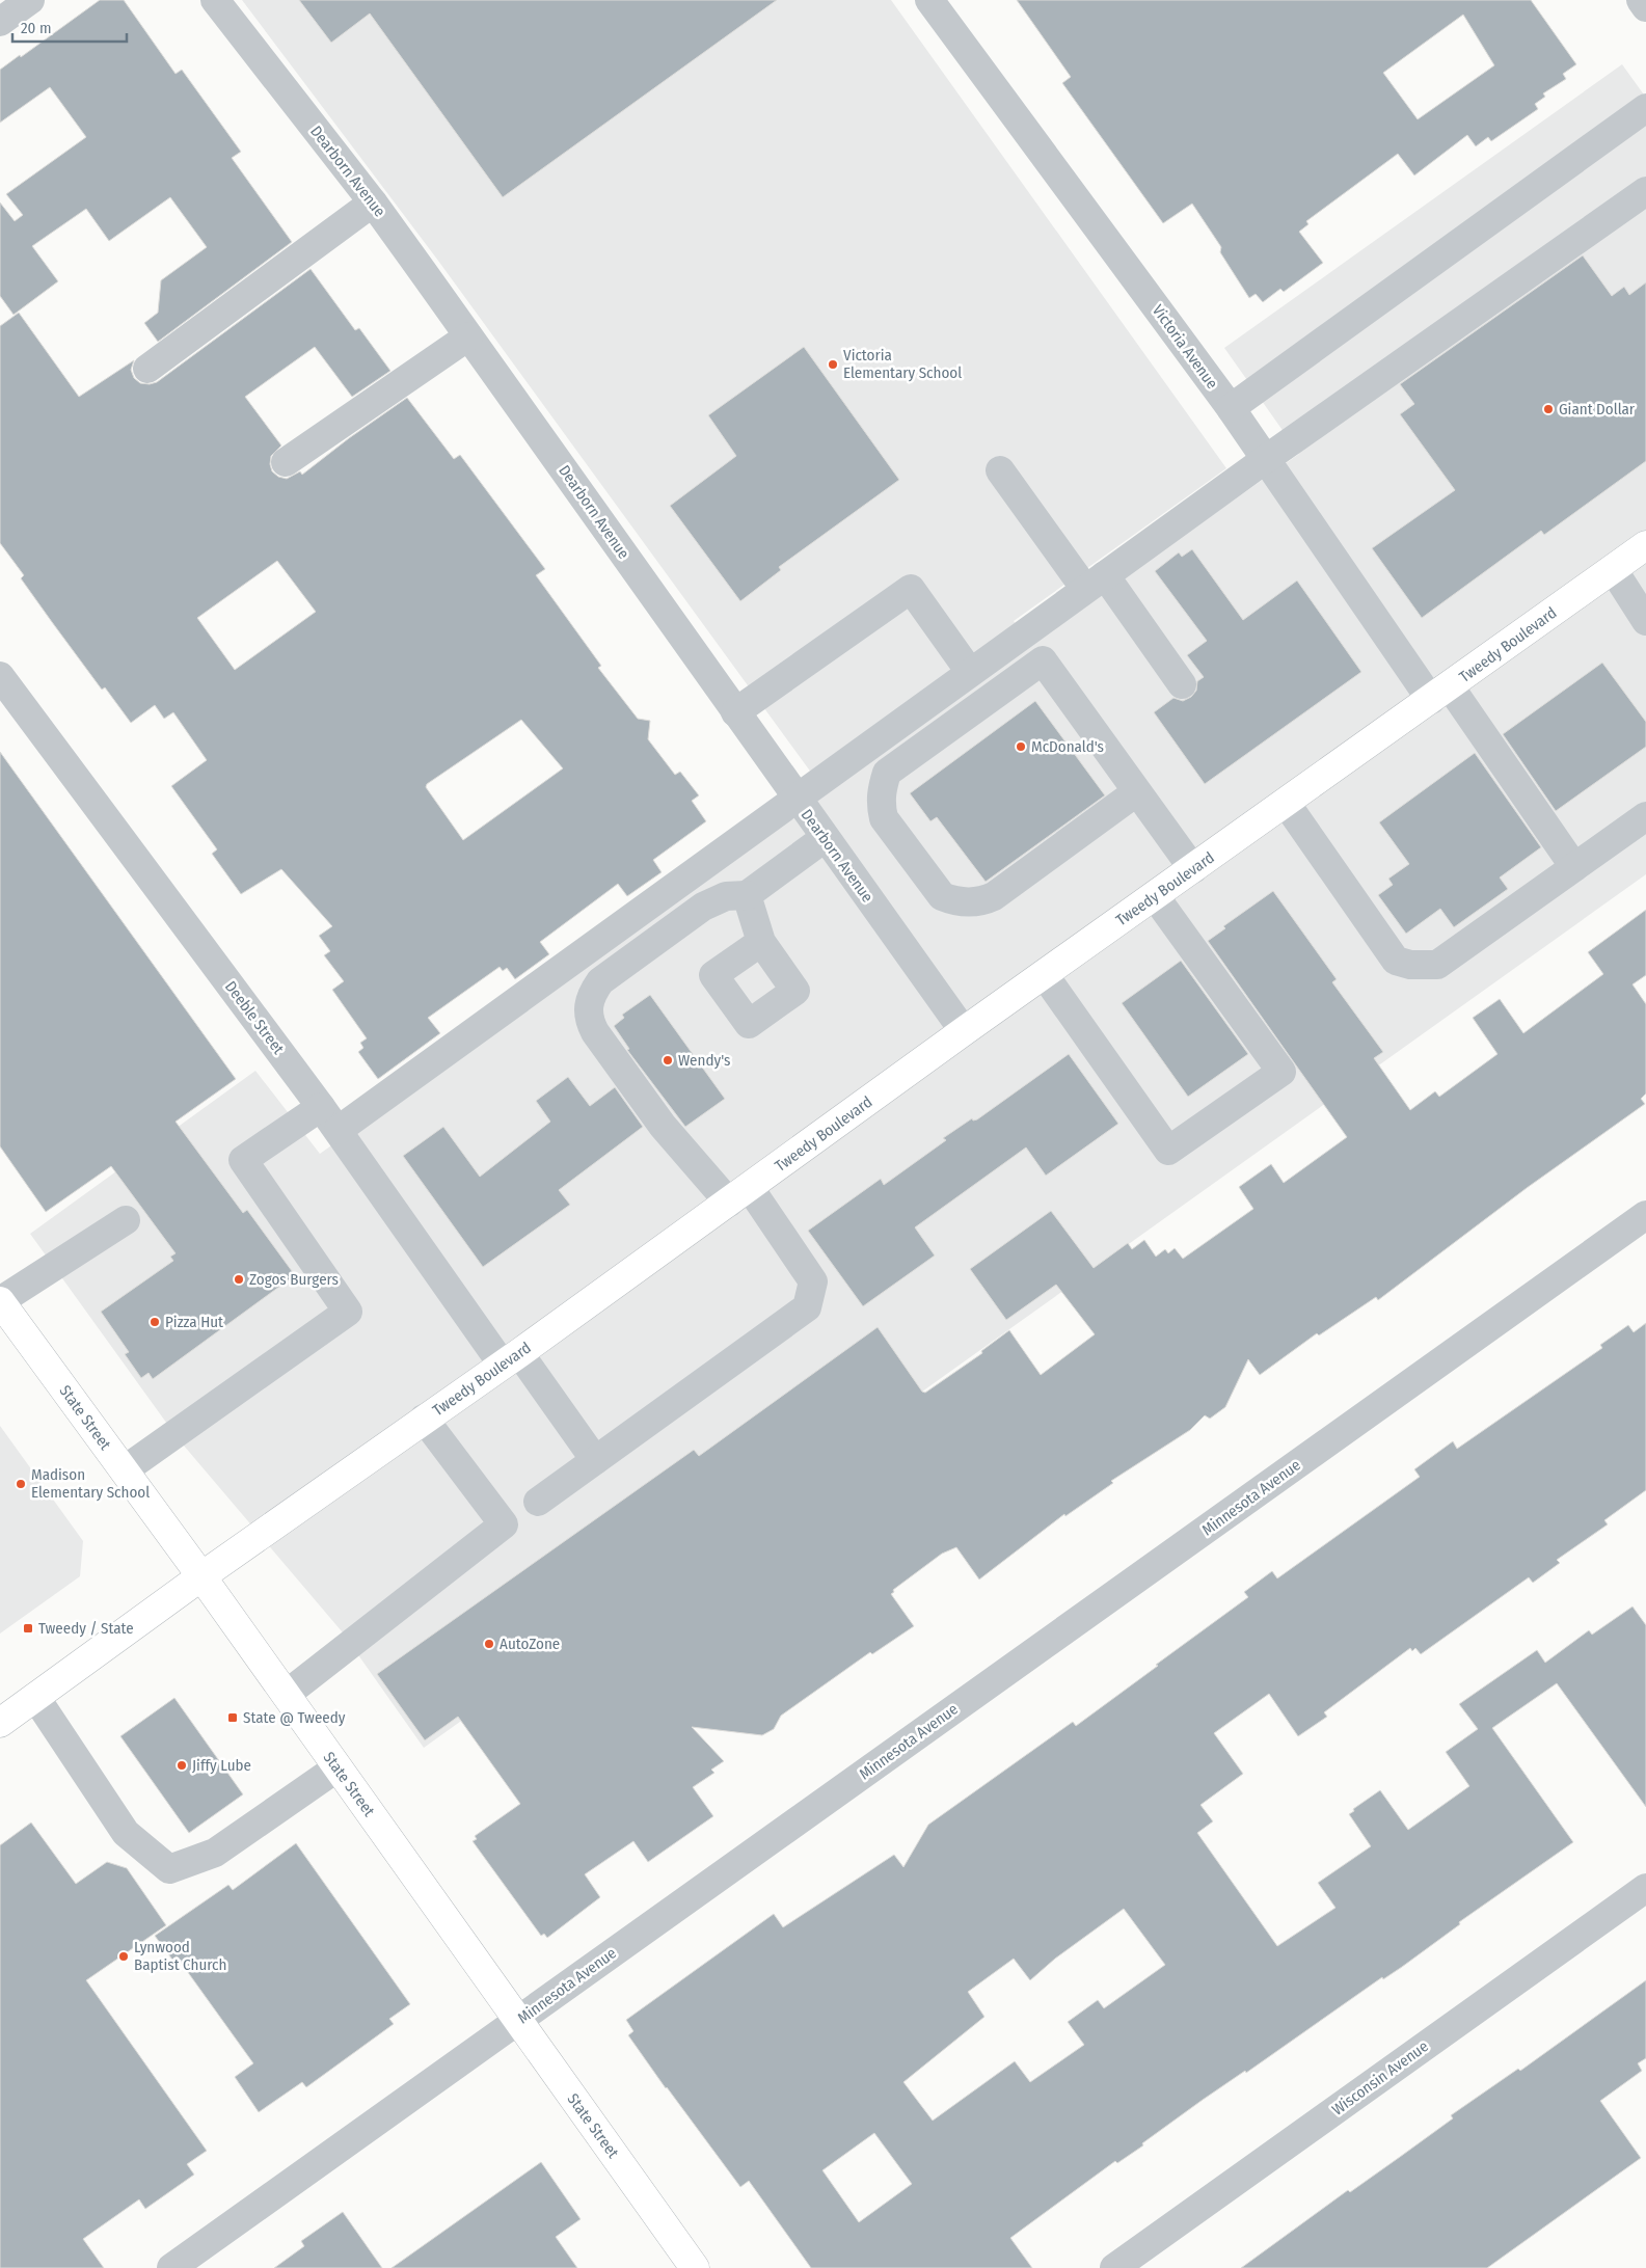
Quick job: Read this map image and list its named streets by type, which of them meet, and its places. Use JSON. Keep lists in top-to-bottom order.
{
  "streets": {
    "main road": ["Tweedy Boulevard", "State Street"],
    "street": [
      "Dearborn Avenue",
      "Victoria Avenue",
      "Deeble Street",
      "Minnesota Avenue",
      "Wisconsin Avenue"
    ]
  },
  "crossings": [
    ["Dearborn Avenue", "Tweedy Boulevard"],
    ["Victoria Avenue", "Tweedy Boulevard"],
    ["Tweedy Boulevard", "Deeble Street"],
    ["Tweedy Boulevard", "State Street"],
    ["State Street", "Minnesota Avenue"]
  ],
  "places": {
    "other": [
      "Victoria Elementary School",
      "Giant Dollar",
      "McDonald's",
      "Wendy's",
      "Zogos Burgers",
      "Pizza Hut",
      "Madison Elementary School",
      "AutoZone",
      "Jiffy Lube",
      "Lynwood Baptist Church"
    ],
    "transit": ["Tweedy / State", "State @ Tweedy"]
  },
  "scale_bar": "20 m"
}
